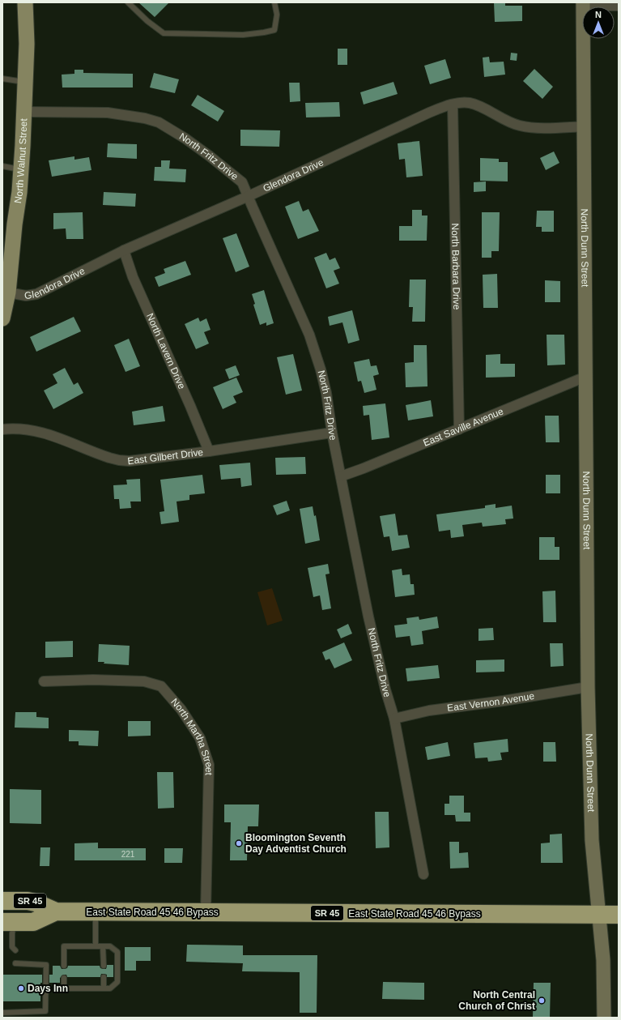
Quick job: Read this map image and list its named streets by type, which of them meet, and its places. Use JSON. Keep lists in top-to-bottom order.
{
  "streets": {
    "highway": ["SR 45", "East State Road 45 46 Bypass"],
    "main road": ["North Walnut Street"],
    "street": [
      "North Fritz Drive",
      "Glendora Drive",
      "North Dunn Street",
      "North Barbara Drive",
      "North Lavern Drive",
      "East Saville Avenue",
      "East Gilbert Drive",
      "East Vernon Avenue",
      "North Martha Street"
    ]
  },
  "crossings": [
    ["North Fritz Drive", "North Walnut Street"],
    ["North Fritz Drive", "Glendora Drive"],
    ["North Fritz Drive", "East Saville Avenue"],
    ["North Fritz Drive", "East Gilbert Drive"],
    ["North Fritz Drive", "East Vernon Avenue"],
    ["North Walnut Street", "Glendora Drive"],
    ["Glendora Drive", "North Dunn Street"],
    ["Glendora Drive", "North Barbara Drive"],
    ["Glendora Drive", "North Lavern Drive"],
    ["North Dunn Street", "East Saville Avenue"],
    ["North Dunn Street", "East Vernon Avenue"],
    ["North Dunn Street", "East State Road 45 46 Bypass"],
    ["North Barbara Drive", "East Saville Avenue"],
    ["North Lavern Drive", "East Gilbert Drive"],
    ["North Martha Street", "East State Road 45 46 Bypass"]
  ],
  "places": ["Bloomington Seventh Day Adventist Church", "Days Inn", "North Central Church of Christ"],
  "house_numbers": ["221"],
  "north": "top"
}
